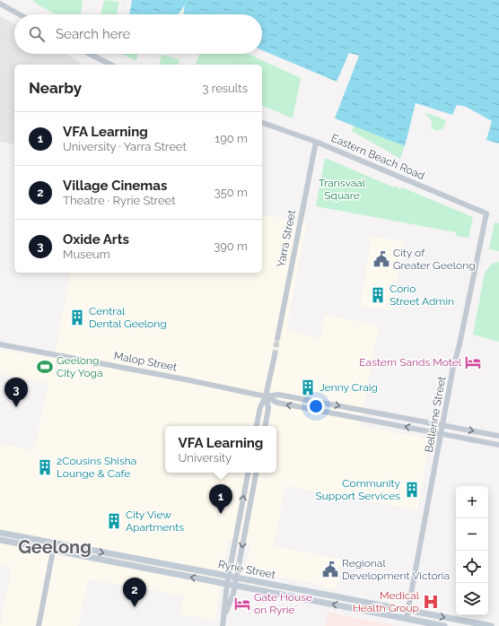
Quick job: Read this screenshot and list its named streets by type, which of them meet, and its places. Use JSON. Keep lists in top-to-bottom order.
{
  "streets": {
    "main road": ["Ryrie Street"],
    "street": [
      "Eastern Beach Road",
      "Yarra Street",
      "Malop Street",
      "Bellerine Street"
    ]
  },
  "crossings": [
    ["Eastern Beach Road", "Yarra Street"],
    ["Eastern Beach Road", "Bellerine Street"],
    ["Malop Street", "Bellerine Street"],
    ["Bellerine Street", "Ryrie Street"]
  ],
  "districts": ["Geelong"],
  "parks": ["Transvaal Square"],
  "places": {
    "public building": ["City of Greater Geelong", "Regional Development Victoria"],
    "building": [
      "Corio Street Admin",
      "Central Dental Geelong",
      "Jenny Craig",
      "2Cousins Shisha Lounge & Cafe",
      "Community Support Services",
      "City View Apartments"
    ],
    "hotel": ["Eastern Sands Motel", "Gate House on Ryrie"],
    "sports": ["Geelong City Yoga"],
    "hospital": ["Medical Health Group"]
  },
  "page": {
    "search": "Search here",
    "heading": ["Nearby", "3 results"],
    "list": [
      {
        "mark": "1",
        "name": "VFA Learning",
        "note": "University · Yarra Street",
        "value": "190 m"
      },
      {
        "mark": "2",
        "name": "Village Cinemas",
        "note": "Theatre · Ryrie Street",
        "value": "350 m"
      },
      {
        "mark": "3",
        "name": "Oxide Arts",
        "note": "Museum",
        "value": "390 m"
      }
    ],
    "pins": ["3", "1", "2"],
    "popup": ["VFA Learning", "University"],
    "map_buttons": ["+", "−"]
  }
}
